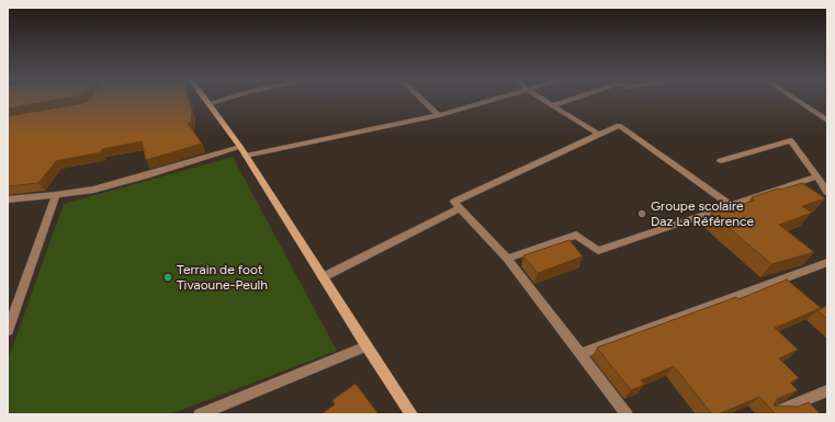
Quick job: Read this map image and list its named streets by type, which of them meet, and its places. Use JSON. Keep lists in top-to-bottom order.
{
  "places": ["Groupe scolaire Daz La Référence", "Terrain de foot Tivaoune-Peulh"]
}
